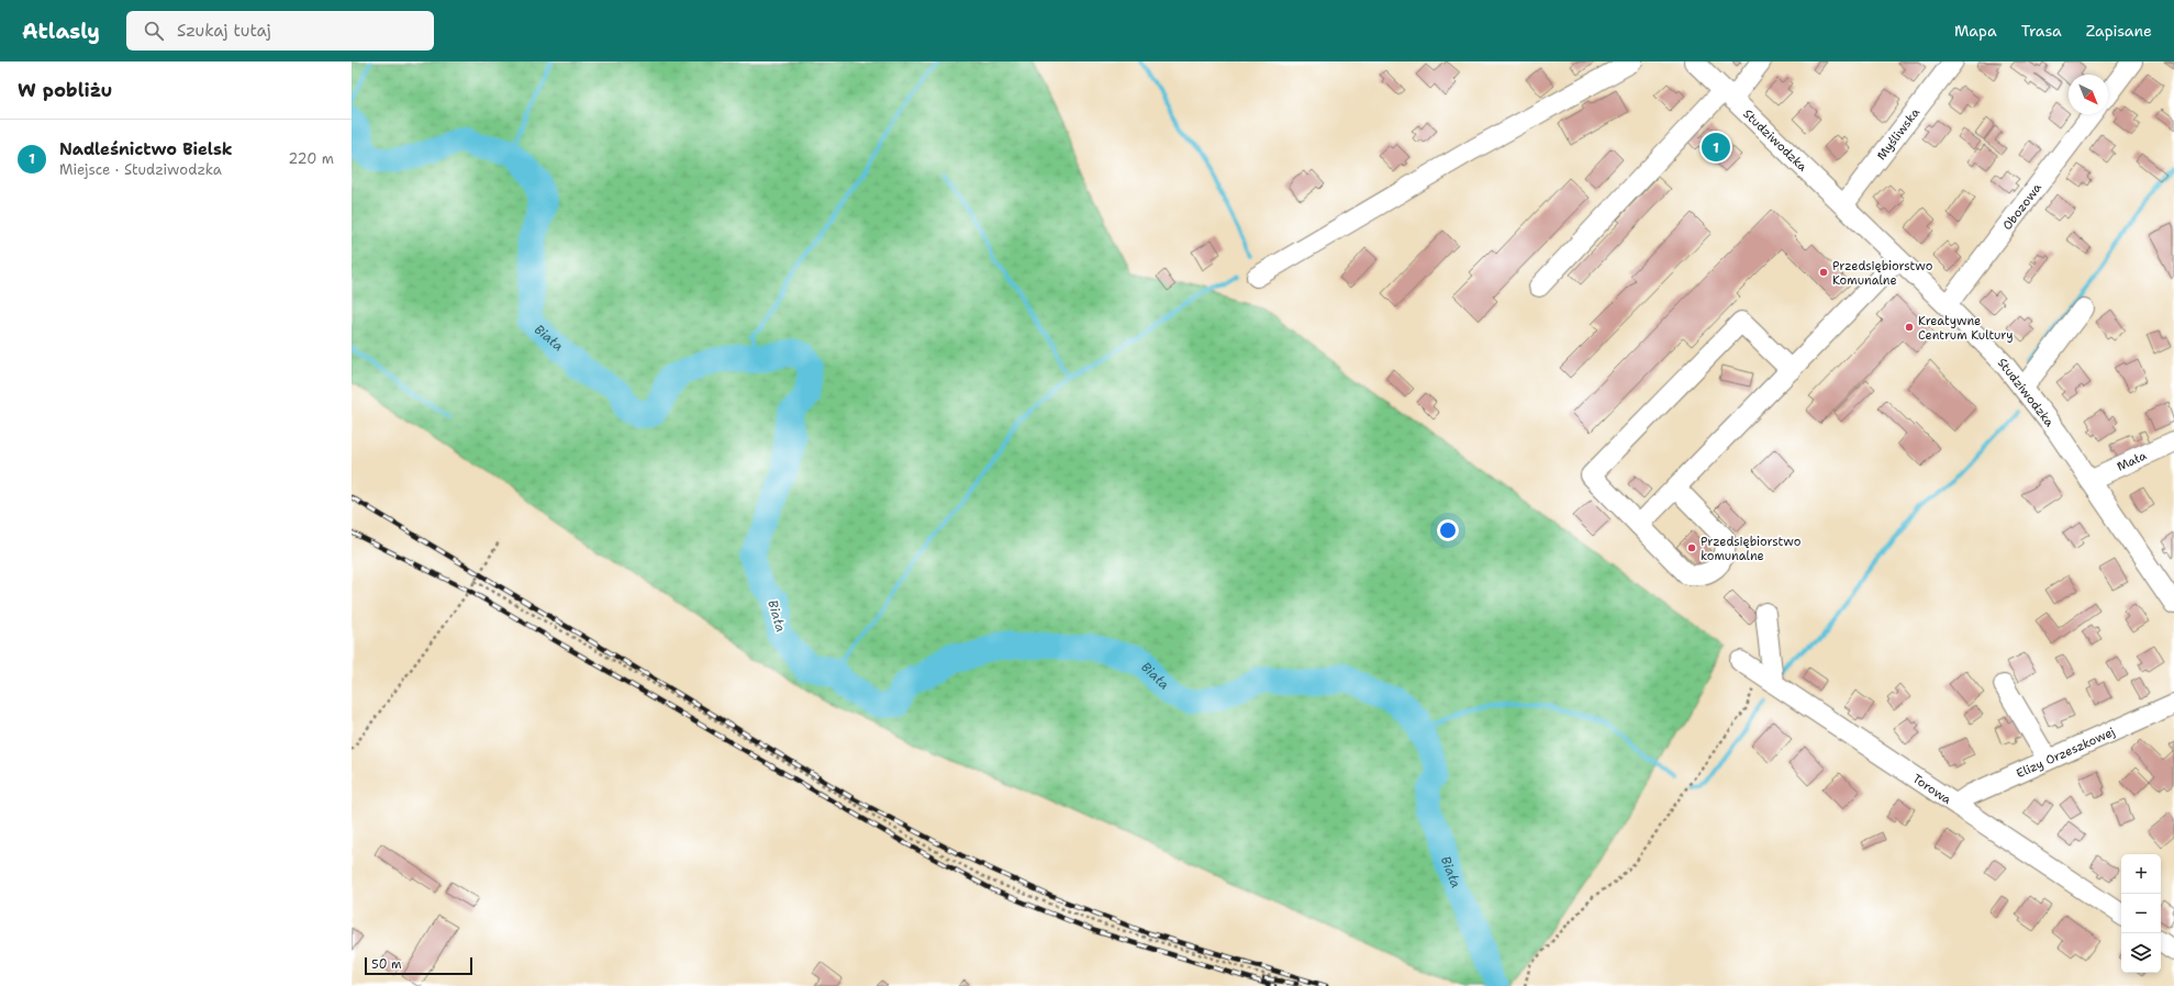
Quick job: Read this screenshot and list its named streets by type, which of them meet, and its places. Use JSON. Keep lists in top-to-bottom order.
{
  "streets": {
    "street": [
      "Myśliwska",
      "Studziwodzka",
      "Obozowa",
      "Mała",
      "Elizy Orzeszkowej",
      "Torowa"
    ]
  },
  "crossings": [
    ["Myśliwska", "Studziwodzka"],
    ["Studziwodzka", "Obozowa"],
    ["Studziwodzka", "Mała"],
    ["Elizy Orzeszkowej", "Torowa"]
  ],
  "water": ["Biała"],
  "places": ["Przedsiębiorstwo Komunalne", "Kreatywne Centrum Kultury", "Przedsiębiorstwo komunalne"],
  "scale_bar": "50 m",
  "north": "bottom right",
  "page": {
    "header": "Atlasly",
    "search": "Szukaj tutaj",
    "nav": ["Mapa", "Trasa", "Zapisane"],
    "heading": "W pobliżu",
    "list": [
      {
        "mark": "1",
        "name": "Nadleśnictwo Bielsk",
        "note": "Miejsce · Studziwodzka",
        "value": "220 m"
      }
    ],
    "pins": "1",
    "map_buttons": ["+", "−"],
    "scale": "50 m"
  }
}
